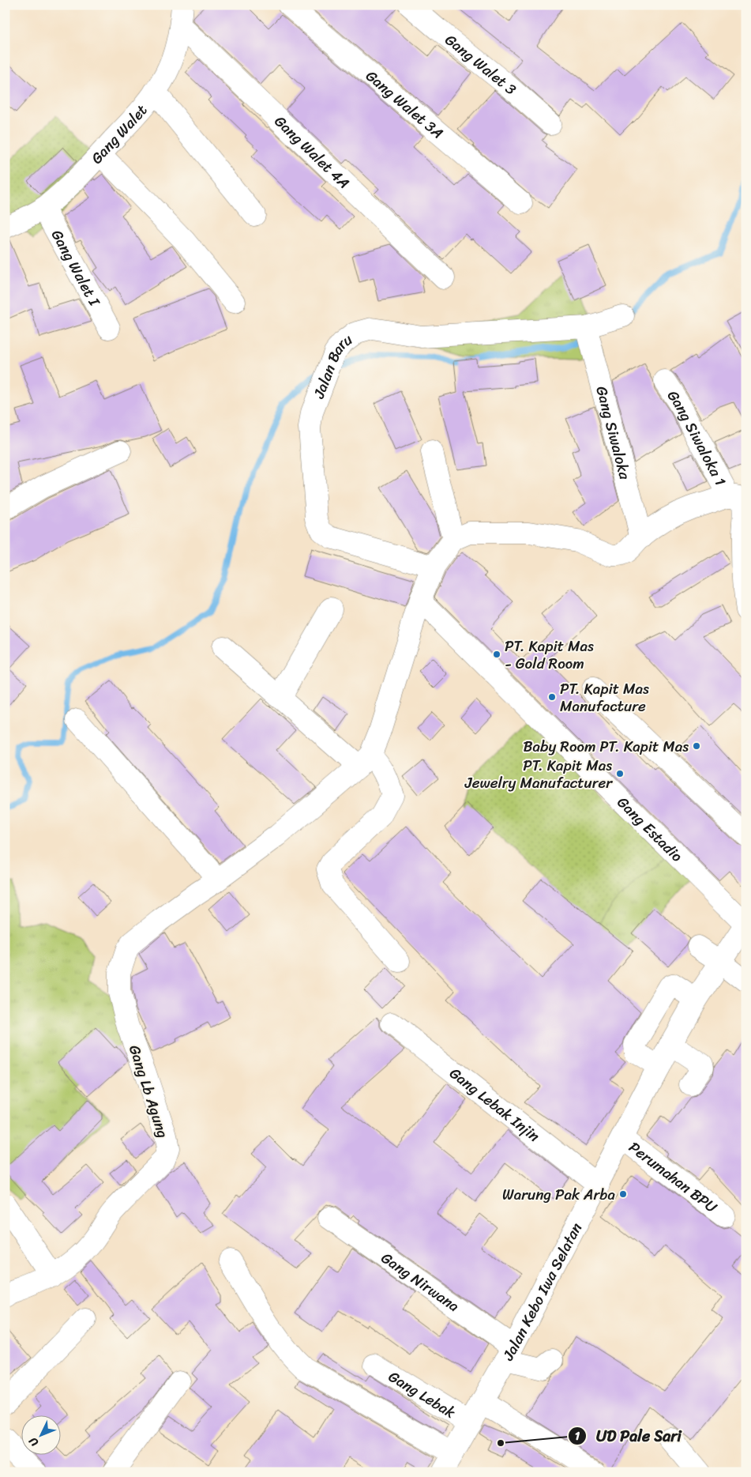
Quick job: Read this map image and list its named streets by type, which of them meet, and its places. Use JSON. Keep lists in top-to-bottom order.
{
  "streets": {
    "street": [
      "Gang Walet 3",
      "Gang Walet 3A",
      "Gang Walet",
      "Gang Walet 4A",
      "Gang Walet I",
      "Jalan Baru",
      "Gang Siwaloka",
      "Gang Siwaloka 1",
      "Gang Estadio",
      "Gang Lb Agung",
      "Gang Lebak Injin",
      "Perumahan BPU",
      "Gang Nirwana",
      "Jalan Kebo Iwa Selatan",
      "Gang Lebak"
    ]
  },
  "crossings": [
    ["Gang Walet", "Gang Walet 4A"],
    ["Gang Walet", "Gang Walet I"],
    ["Jalan Baru", "Gang Siwaloka"],
    ["Gang Estadio", "Jalan Kebo Iwa Selatan"],
    ["Gang Lebak Injin", "Jalan Kebo Iwa Selatan"],
    ["Perumahan BPU", "Jalan Kebo Iwa Selatan"],
    ["Gang Nirwana", "Jalan Kebo Iwa Selatan"],
    ["Jalan Kebo Iwa Selatan", "Gang Lebak"]
  ],
  "places": [
    "PT. Kapit Mas - Gold Room",
    "PT. Kapit Mas Manufacture",
    "Baby Room PT. Kapit Mas",
    "PT. Kapit Mas Jewelry Manufacturer",
    "Warung Pak Arba",
    "UD Pale Sari"
  ],
  "north": "bottom left"
}
